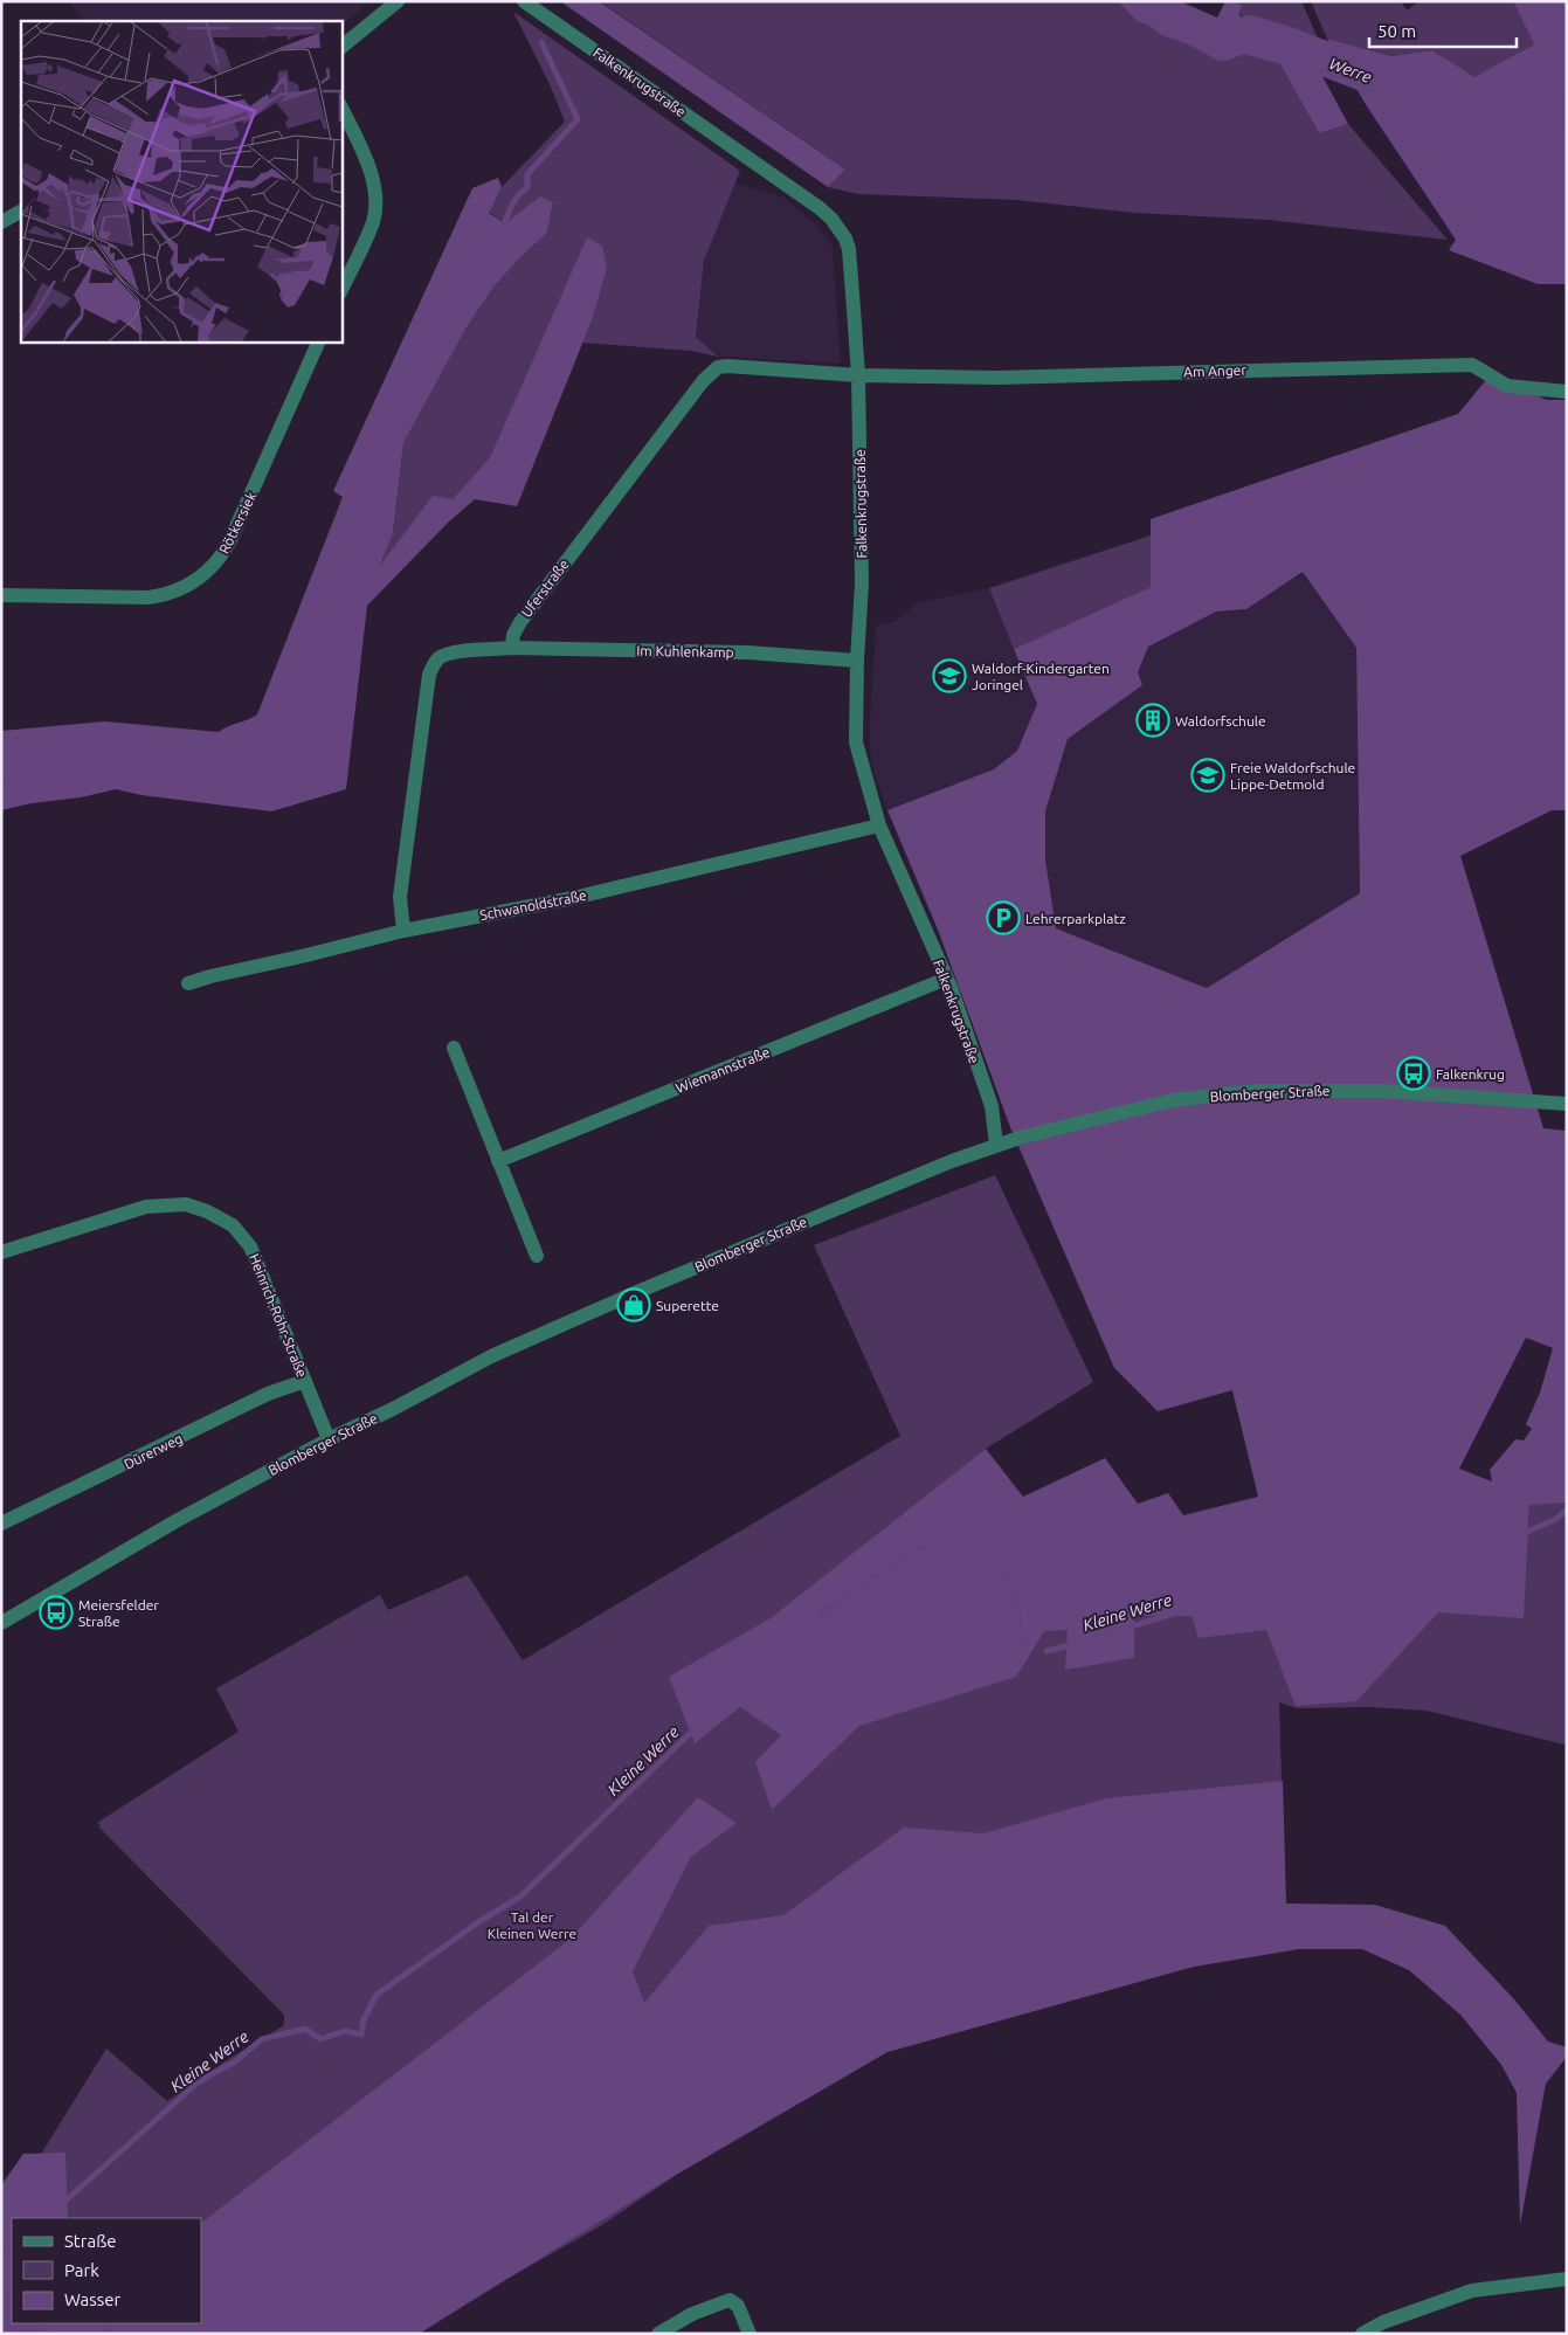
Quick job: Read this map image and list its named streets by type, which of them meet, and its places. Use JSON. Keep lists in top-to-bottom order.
{
  "streets": {
    "street": [
      "Falkenkrugstraße",
      "Am Anger",
      "Rötkersiek",
      "Uferstraße",
      "Im Kuhlenkamp",
      "Schwanoldstraße",
      "Wiemannstraße",
      "Blomberger Straße",
      "Heinrich-Röhr-Straße",
      "Dürerweg"
    ]
  },
  "crossings": [
    ["Falkenkrugstraße", "Am Anger"],
    ["Falkenkrugstraße", "Uferstraße"],
    ["Falkenkrugstraße", "Im Kuhlenkamp"],
    ["Falkenkrugstraße", "Schwanoldstraße"],
    ["Falkenkrugstraße", "Wiemannstraße"],
    ["Falkenkrugstraße", "Blomberger Straße"],
    ["Am Anger", "Uferstraße"],
    ["Uferstraße", "Im Kuhlenkamp"],
    ["Blomberger Straße", "Heinrich-Röhr-Straße"],
    ["Heinrich-Röhr-Straße", "Dürerweg"]
  ],
  "water": ["Werre", "Kleine Werre"],
  "parks": ["Tal der Kleinen Werre"],
  "places": {
    "school or university": ["Waldorf-Kindergarten Joringel", "Freie Waldorfschule Lippe-Detmold"],
    "building": ["Waldorfschule"],
    "parking": ["Lehrerparkplatz"],
    "bus stop": ["Falkenkrug", "Meiersfelder Straße"],
    "shop": ["Superette"]
  },
  "legend": ["Straße", "Park", "Wasser"],
  "scale_bar": "50 m"
}
